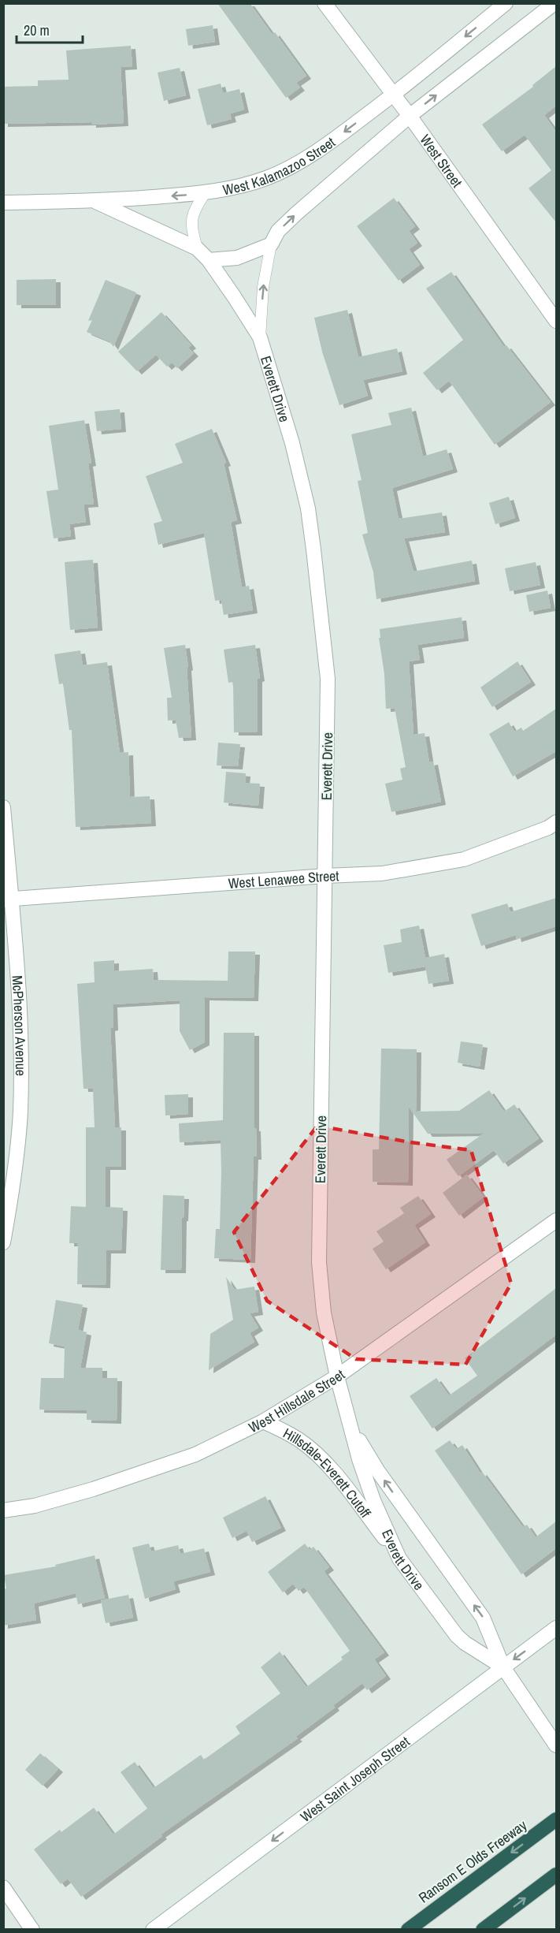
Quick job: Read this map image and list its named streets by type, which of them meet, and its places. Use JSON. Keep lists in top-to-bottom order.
{
  "streets": {
    "highway": ["Ransom E Olds Freeway"],
    "street": [
      "West Street",
      "West Kalamazoo Street",
      "Everett Drive",
      "West Lenawee Street",
      "McPherson Avenue",
      "West Hillsdale Street",
      "Hillsdale-Everett Cutoff",
      "West Saint Joseph Street"
    ]
  },
  "crossings": [
    ["West Street", "West Kalamazoo Street"],
    ["West Kalamazoo Street", "Everett Drive"],
    ["Everett Drive", "West Lenawee Street"],
    ["Everett Drive", "West Hillsdale Street"],
    ["Everett Drive", "Hillsdale-Everett Cutoff"],
    ["Everett Drive", "West Saint Joseph Street"],
    ["West Lenawee Street", "McPherson Avenue"],
    ["West Hillsdale Street", "Hillsdale-Everett Cutoff"]
  ],
  "one_way": ["West Saint Joseph Street"],
  "scale_bar": "20 m"
}
